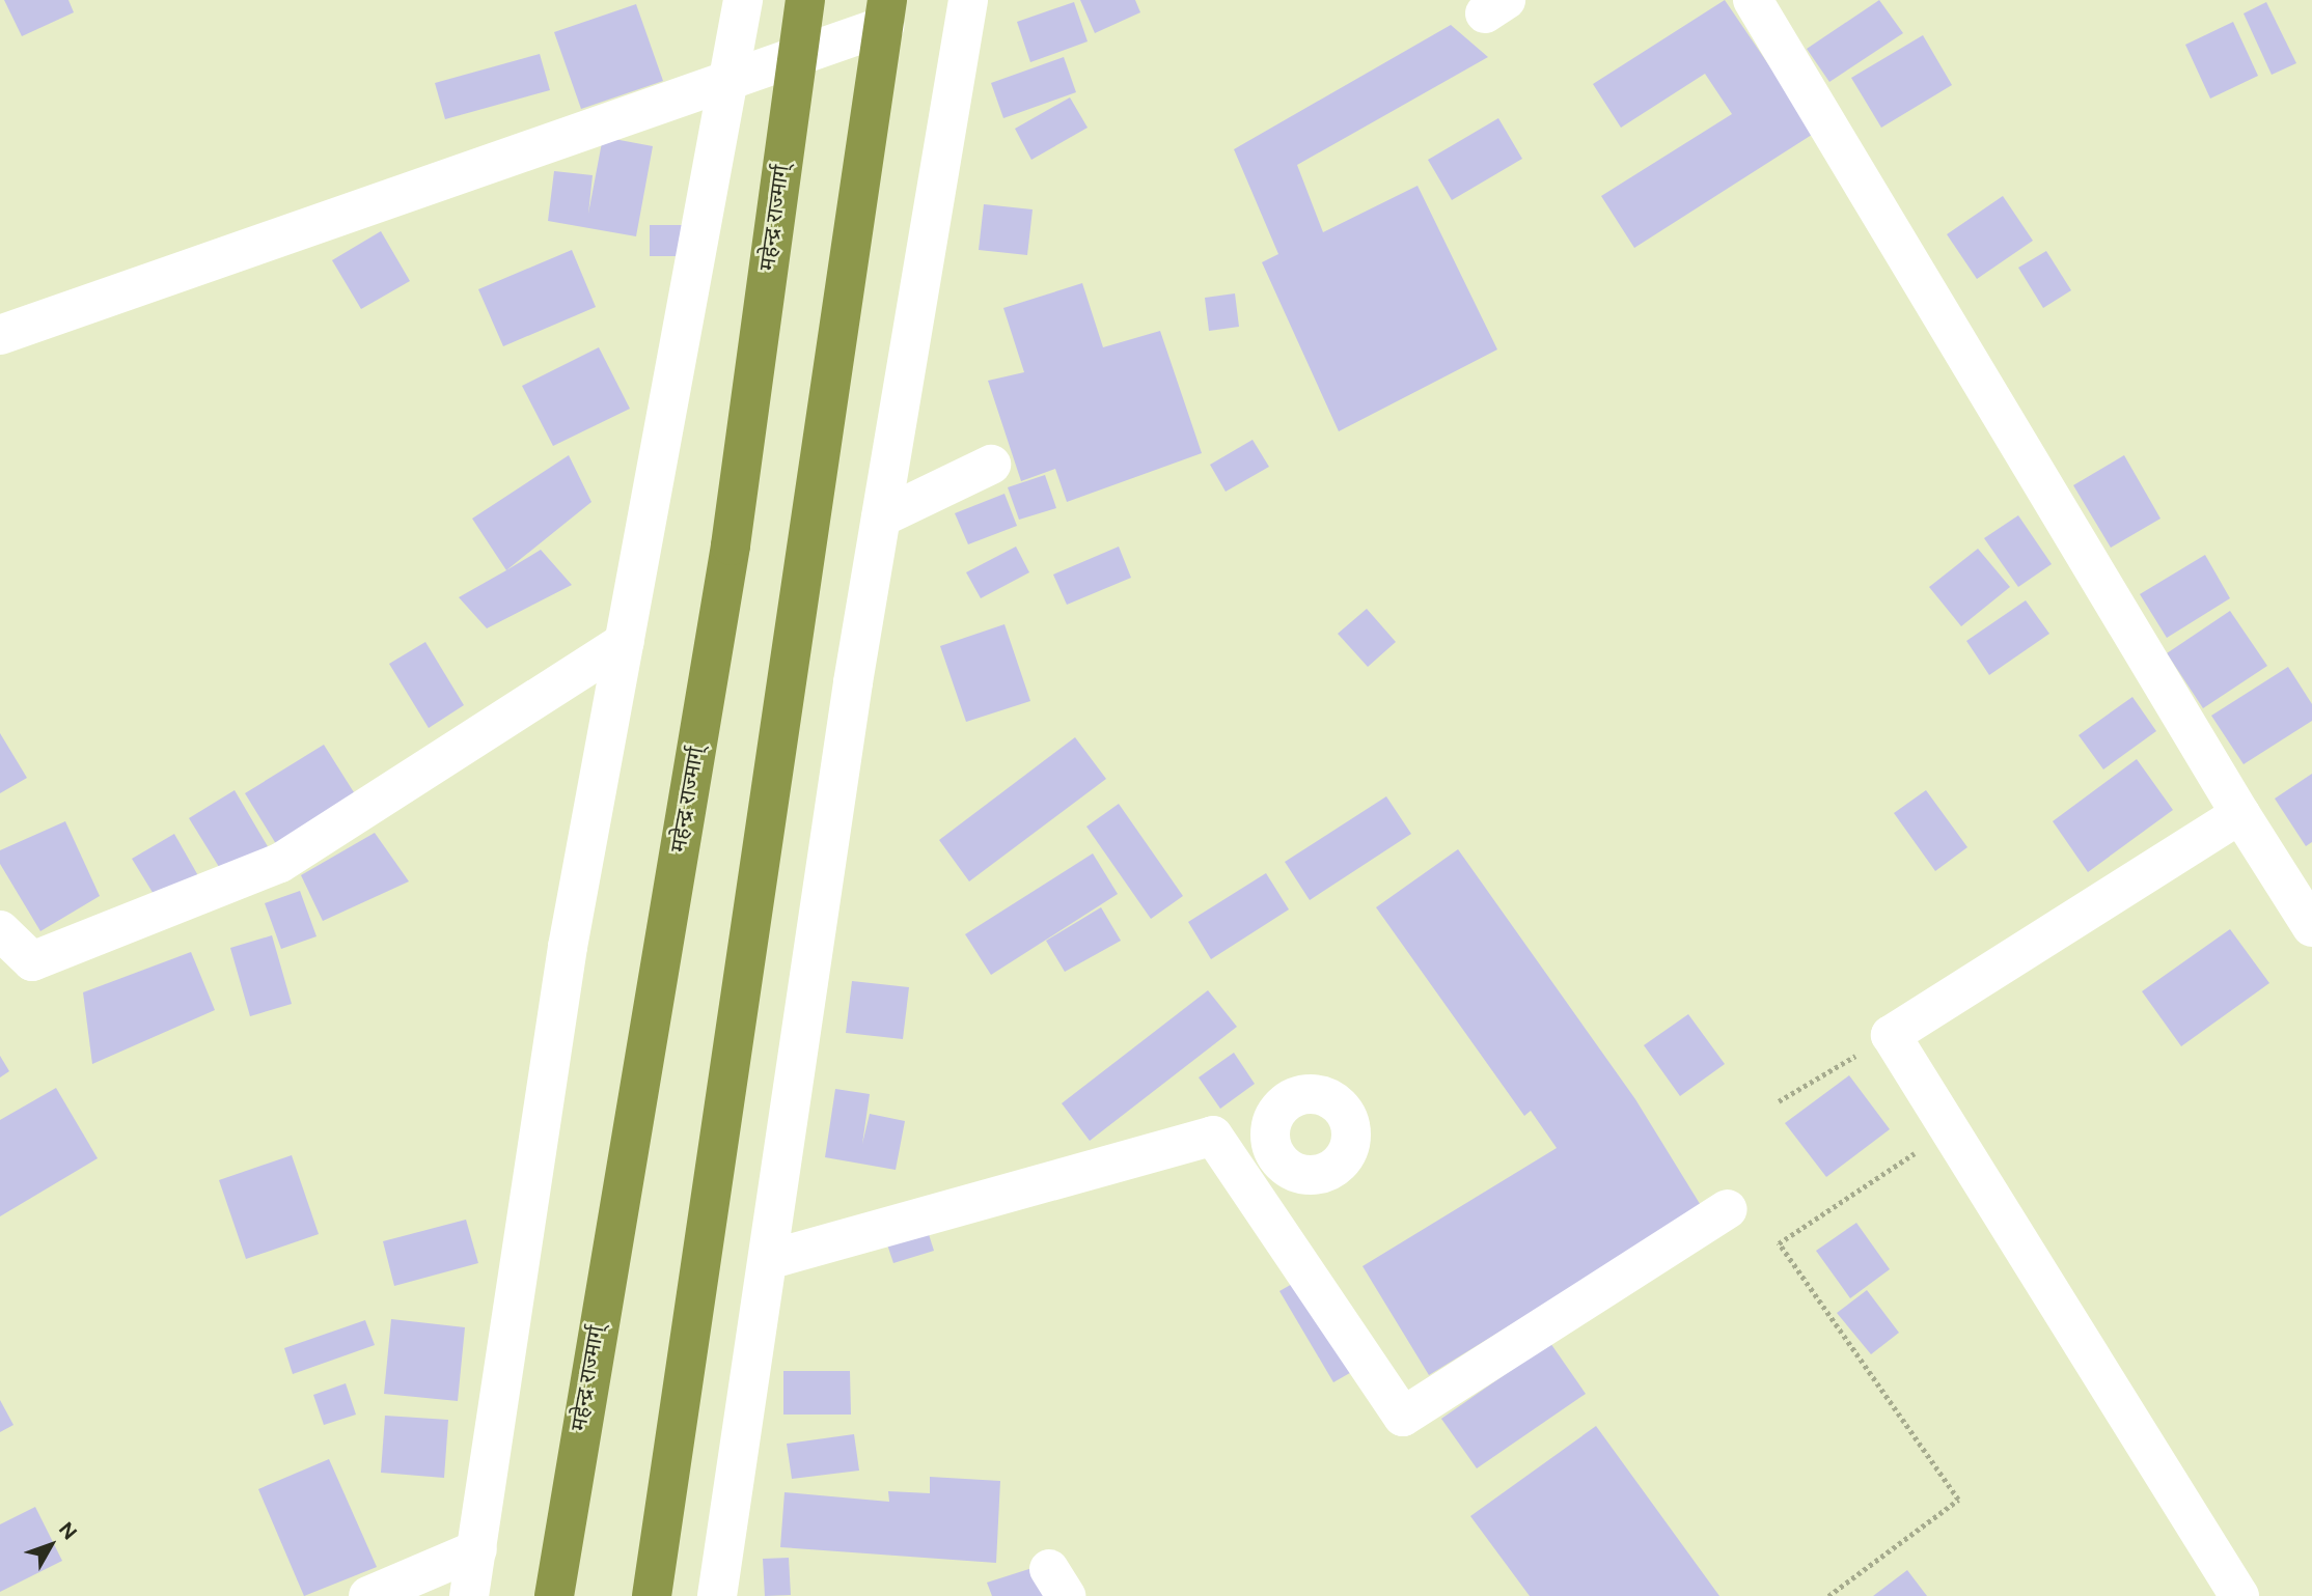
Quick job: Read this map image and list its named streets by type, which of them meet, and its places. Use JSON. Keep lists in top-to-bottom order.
{
  "streets": {
    "highway": ["महेन्द्र राज्मार्ग्"]
  },
  "north": "top right"
}
